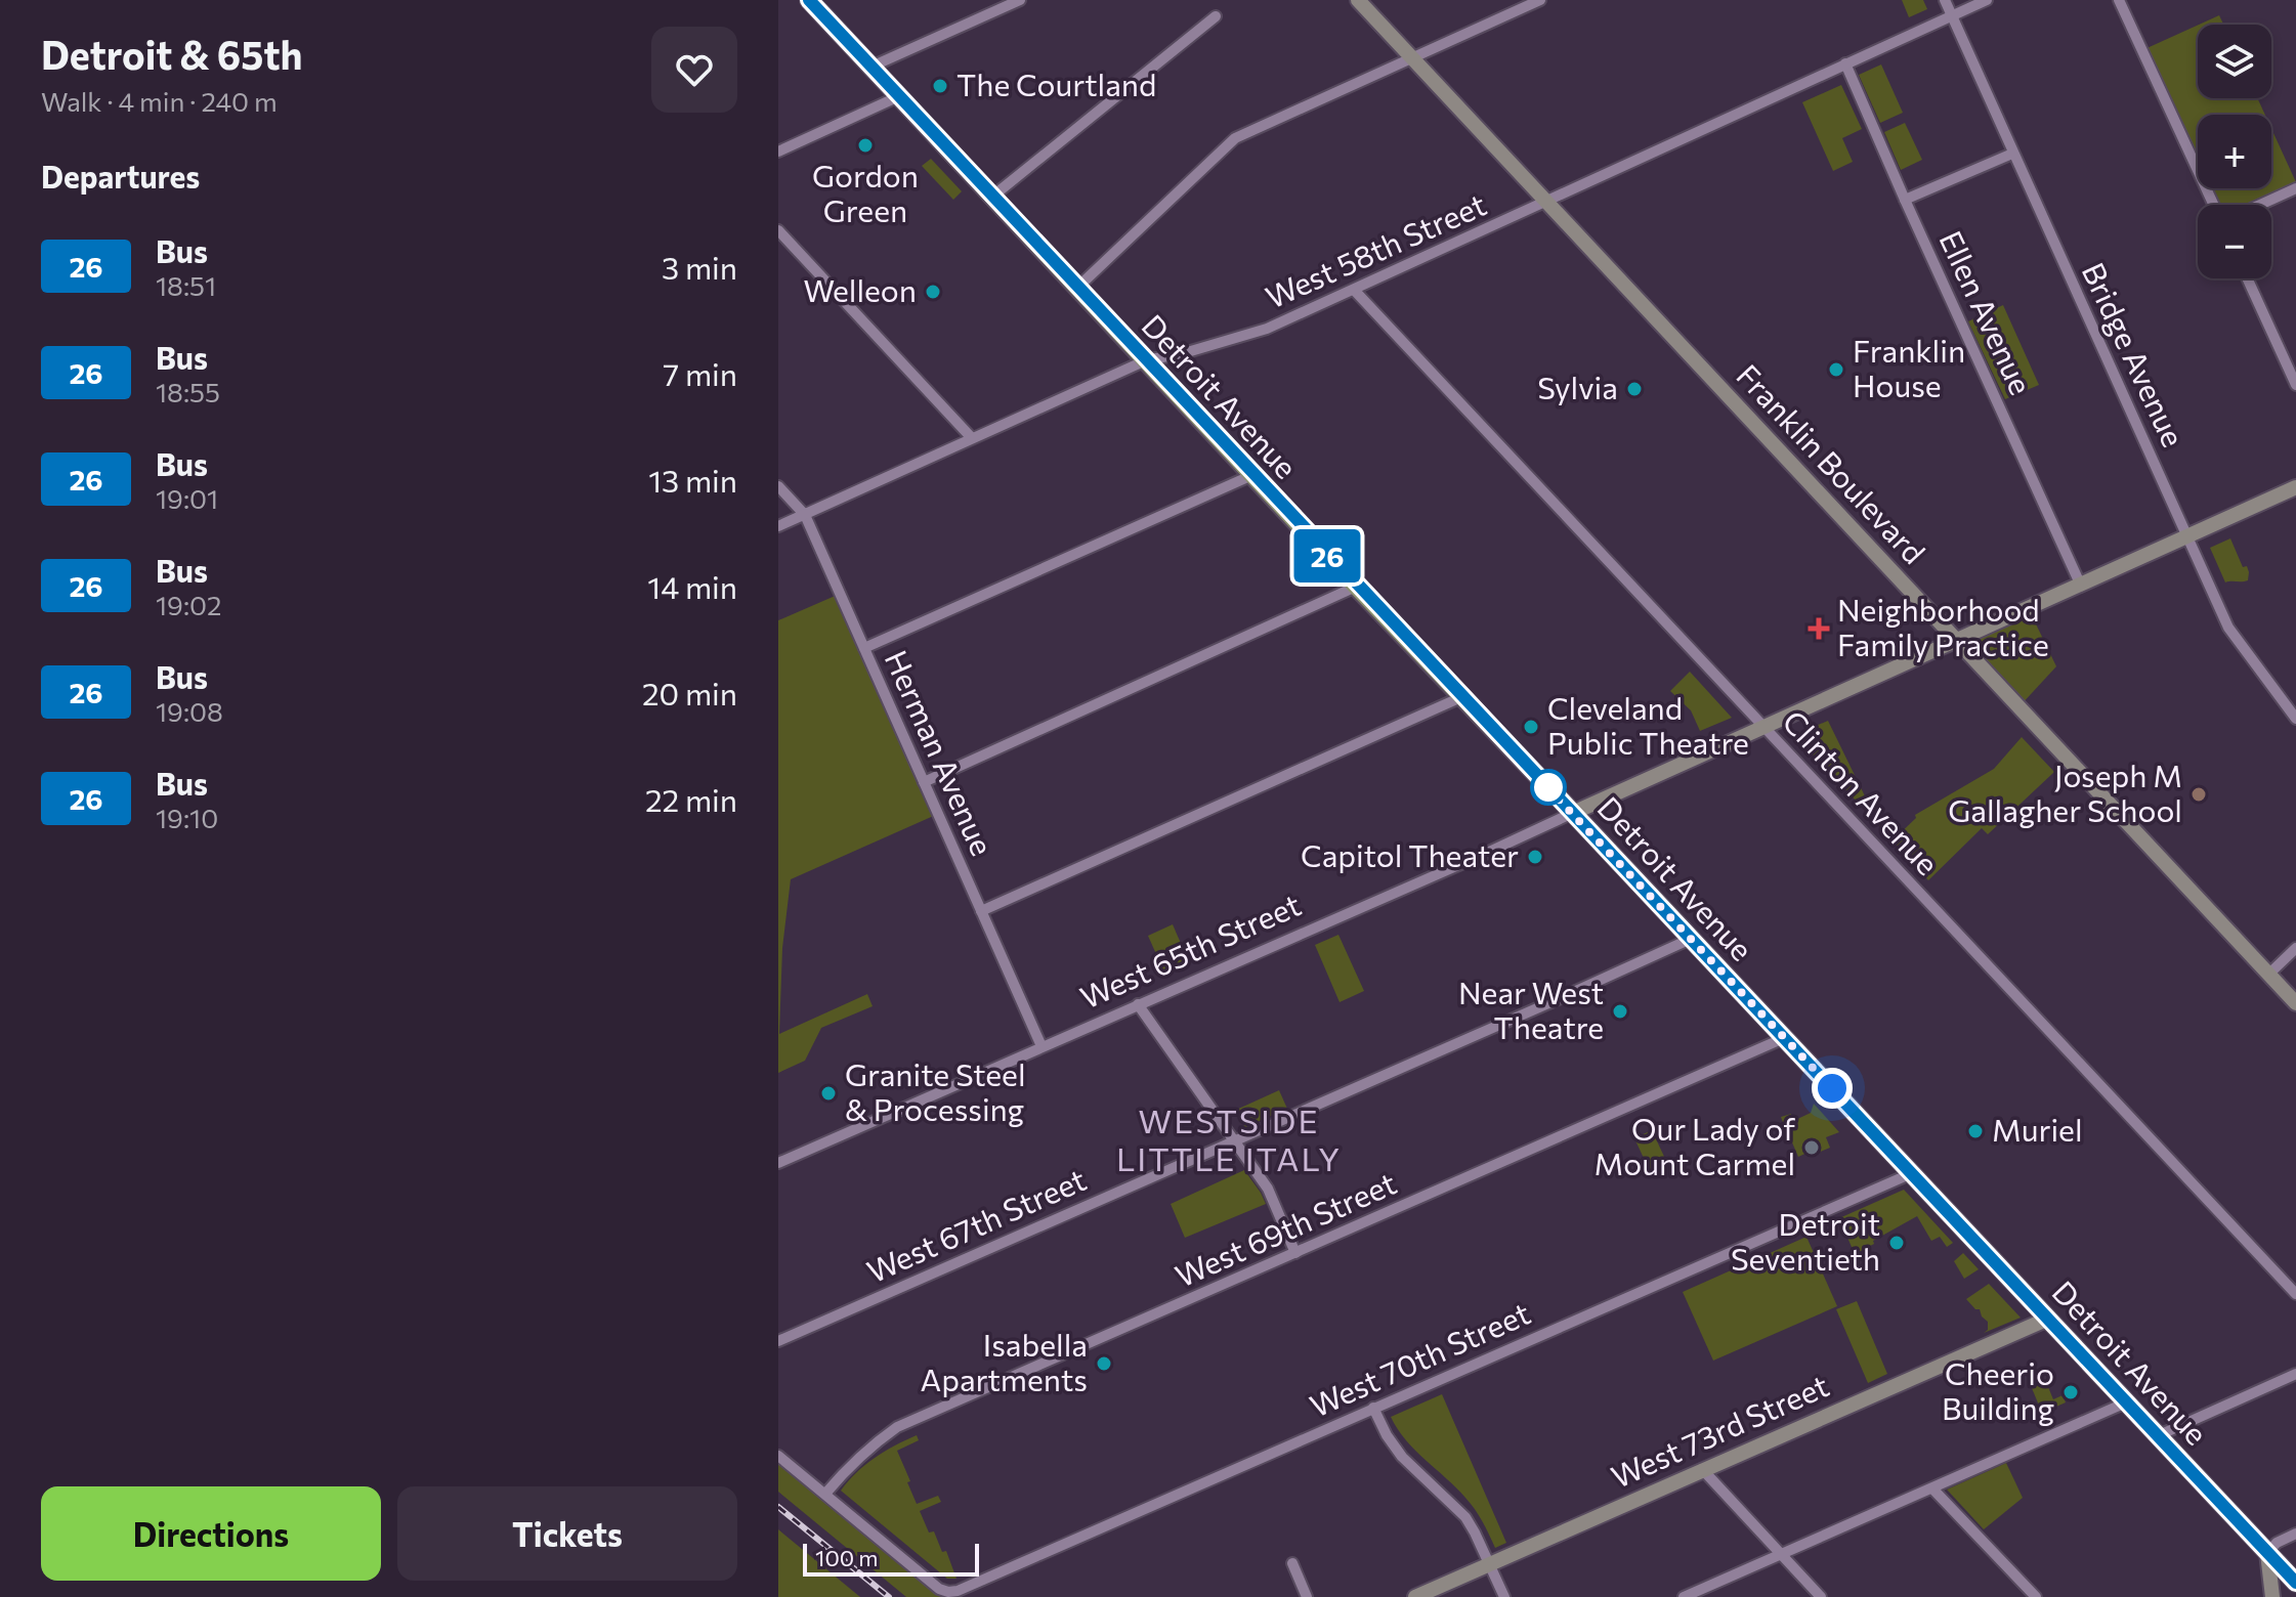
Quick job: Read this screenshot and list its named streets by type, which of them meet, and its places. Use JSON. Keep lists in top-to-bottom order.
{
  "streets": {
    "main road": ["Detroit Avenue"],
    "street": [
      "West 58th Street",
      "Ellen Avenue",
      "Bridge Avenue",
      "Franklin Boulevard",
      "Herman Avenue",
      "Clinton Avenue",
      "West 65th Street",
      "West 67th Street",
      "West 69th Street",
      "West 70th Street",
      "West 73rd Street"
    ]
  },
  "crossings": [
    ["West 58th Street", "Ellen Avenue"],
    ["West 58th Street", "Bridge Avenue"],
    ["West 58th Street", "Detroit Avenue"],
    ["West 58th Street", "Franklin Boulevard"],
    ["West 58th Street", "Herman Avenue"],
    ["West 58th Street", "Clinton Avenue"],
    ["Ellen Avenue", "West 65th Street"],
    ["Bridge Avenue", "West 65th Street"],
    ["Detroit Avenue", "West 65th Street"],
    ["Detroit Avenue", "West 67th Street"],
    ["Detroit Avenue", "West 69th Street"],
    ["Detroit Avenue", "West 70th Street"],
    ["Detroit Avenue", "West 73rd Street"],
    ["Franklin Boulevard", "West 65th Street"],
    ["Herman Avenue", "West 65th Street"],
    ["Clinton Avenue", "West 65th Street"],
    ["West 69th Street", "West 70th Street"]
  ],
  "districts": ["WESTSIDE LITTLE ITALY"],
  "places": {
    "other": [
      "The Courtland",
      "Gordon Green",
      "Welleon",
      "Franklin House",
      "Sylvia",
      "Cleveland Public Theatre",
      "Joseph M Gallagher School",
      "Capitol Theater",
      "Near West Theatre",
      "Granite Steel & Processing",
      "Muriel",
      "Our Lady of Mount Carmel",
      "Detroit Seventieth",
      "Isabella Apartments",
      "Cheerio Building"
    ],
    "health": ["Neighborhood Family Practice"]
  },
  "lines": ["bus line 26"],
  "scale_bar": "100 m",
  "page": {
    "heading": [
      ["Detroit & 65th", "Walk · 4 min · 240 m"],
      "Departures"
    ],
    "on_map": "26",
    "map_buttons": ["+", "−"],
    "list": [
      {
        "mark": "26",
        "name": "Bus",
        "note": "18:51",
        "value": "3 min"
      },
      {
        "mark": "26",
        "name": "Bus",
        "note": "18:55",
        "value": "7 min"
      },
      {
        "mark": "26",
        "name": "Bus",
        "note": "19:01",
        "value": "13 min"
      },
      {
        "mark": "26",
        "name": "Bus",
        "note": "19:02",
        "value": "14 min"
      },
      {
        "mark": "26",
        "name": "Bus",
        "note": "19:08",
        "value": "20 min"
      },
      {
        "mark": "26",
        "name": "Bus",
        "note": "19:10",
        "value": "22 min"
      }
    ],
    "buttons": ["Directions", "Tickets"],
    "scale": "100 m"
  }
}
